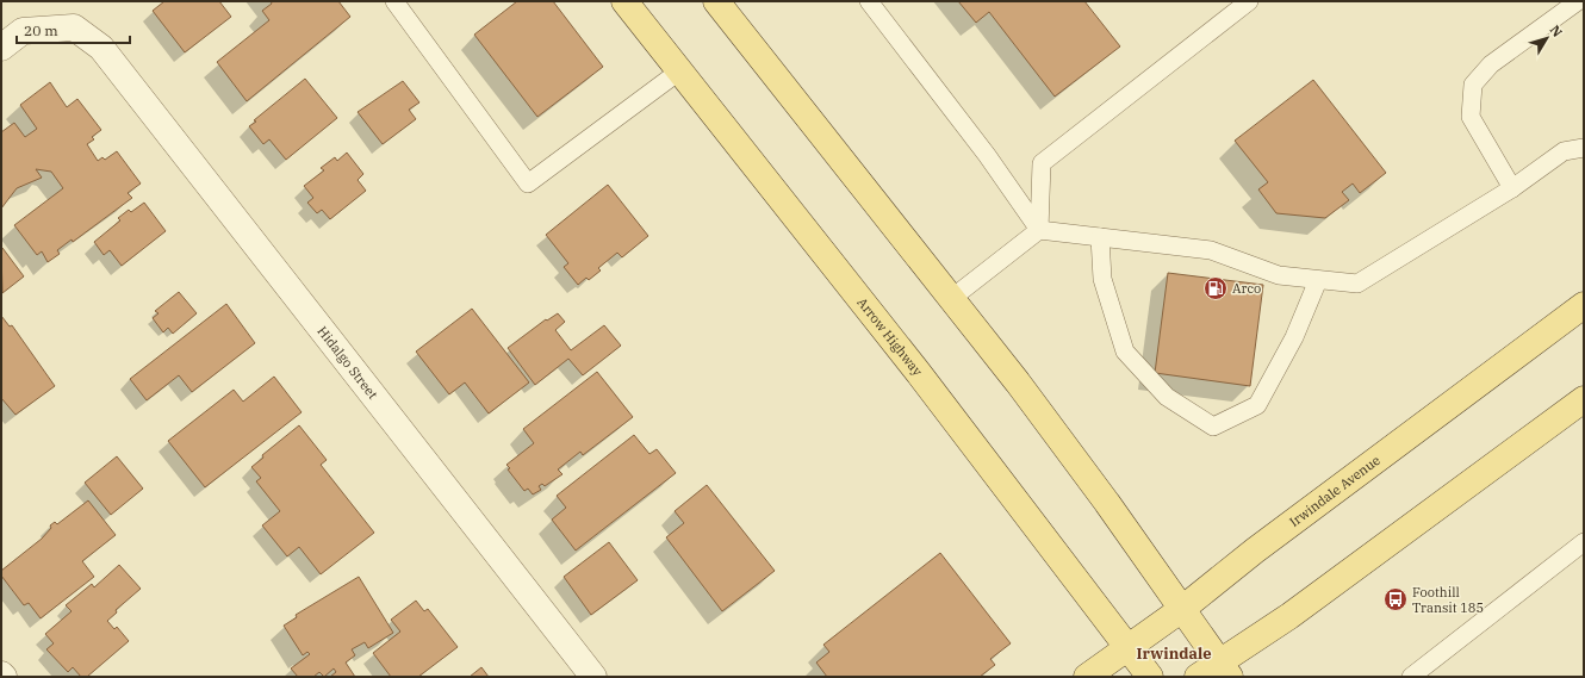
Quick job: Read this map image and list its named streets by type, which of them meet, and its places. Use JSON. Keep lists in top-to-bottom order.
{
  "streets": {
    "main road": ["Arrow Highway", "Irwindale Avenue"],
    "street": ["Hidalgo Street"]
  },
  "crossings": [
    ["Arrow Highway", "Irwindale Avenue"]
  ],
  "districts": ["Irwindale"],
  "places": {
    "fuel station": ["Arco"],
    "bus stop": ["Foothill Transit 185"]
  },
  "scale_bar": "20 m",
  "north": "top right"
}
